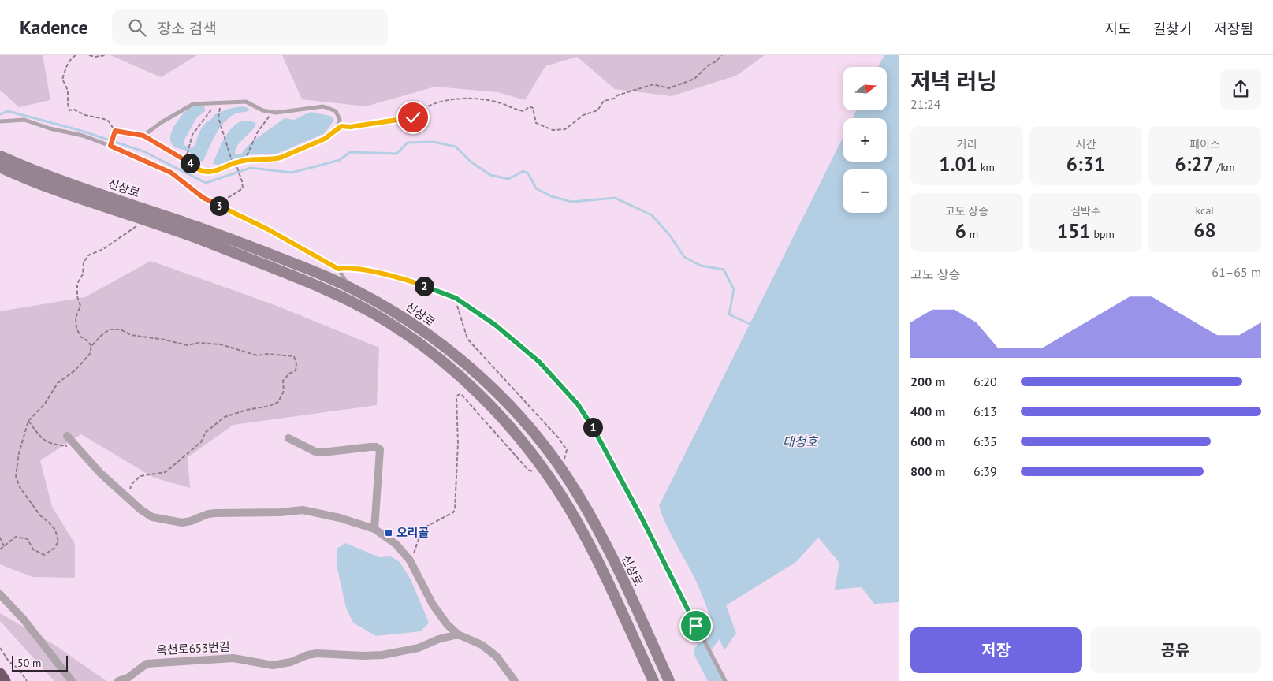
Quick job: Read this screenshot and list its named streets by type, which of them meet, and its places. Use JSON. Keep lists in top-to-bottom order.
{
  "streets": {
    "street": ["신상로", "옥천로653번길"]
  },
  "water": ["대청호"],
  "places": {
    "transit": ["오리골"]
  },
  "scale_bar": "50 m",
  "north": "right",
  "page": {
    "header": "Kadence",
    "search": "장소 검색",
    "nav": ["지도", "길찾기", "저장됨"],
    "heading": ["저녁 러닝", "21:24"],
    "map_buttons": ["+", "−"],
    "stats": [
      ["거리", "1.01 km"],
      ["시간", "6:31"],
      ["페이스", "6:27 /km"],
      ["고도 상승", "6 m"],
      ["심박수", "151 bpm"],
      ["kcal", "68"]
    ],
    "pins": [
      "4",
      "3",
      "2",
      "1"
    ],
    "chart": ["고도 상승", "61–65 m"],
    "list": [
      {
        "name": "200 m",
        "note": "6:20"
      },
      {
        "name": "400 m",
        "note": "6:13"
      },
      {
        "name": "600 m",
        "note": "6:35"
      },
      {
        "name": "800 m",
        "note": "6:39"
      }
    ],
    "buttons": ["저장", "공유"],
    "scale": "50 m"
  }
}
